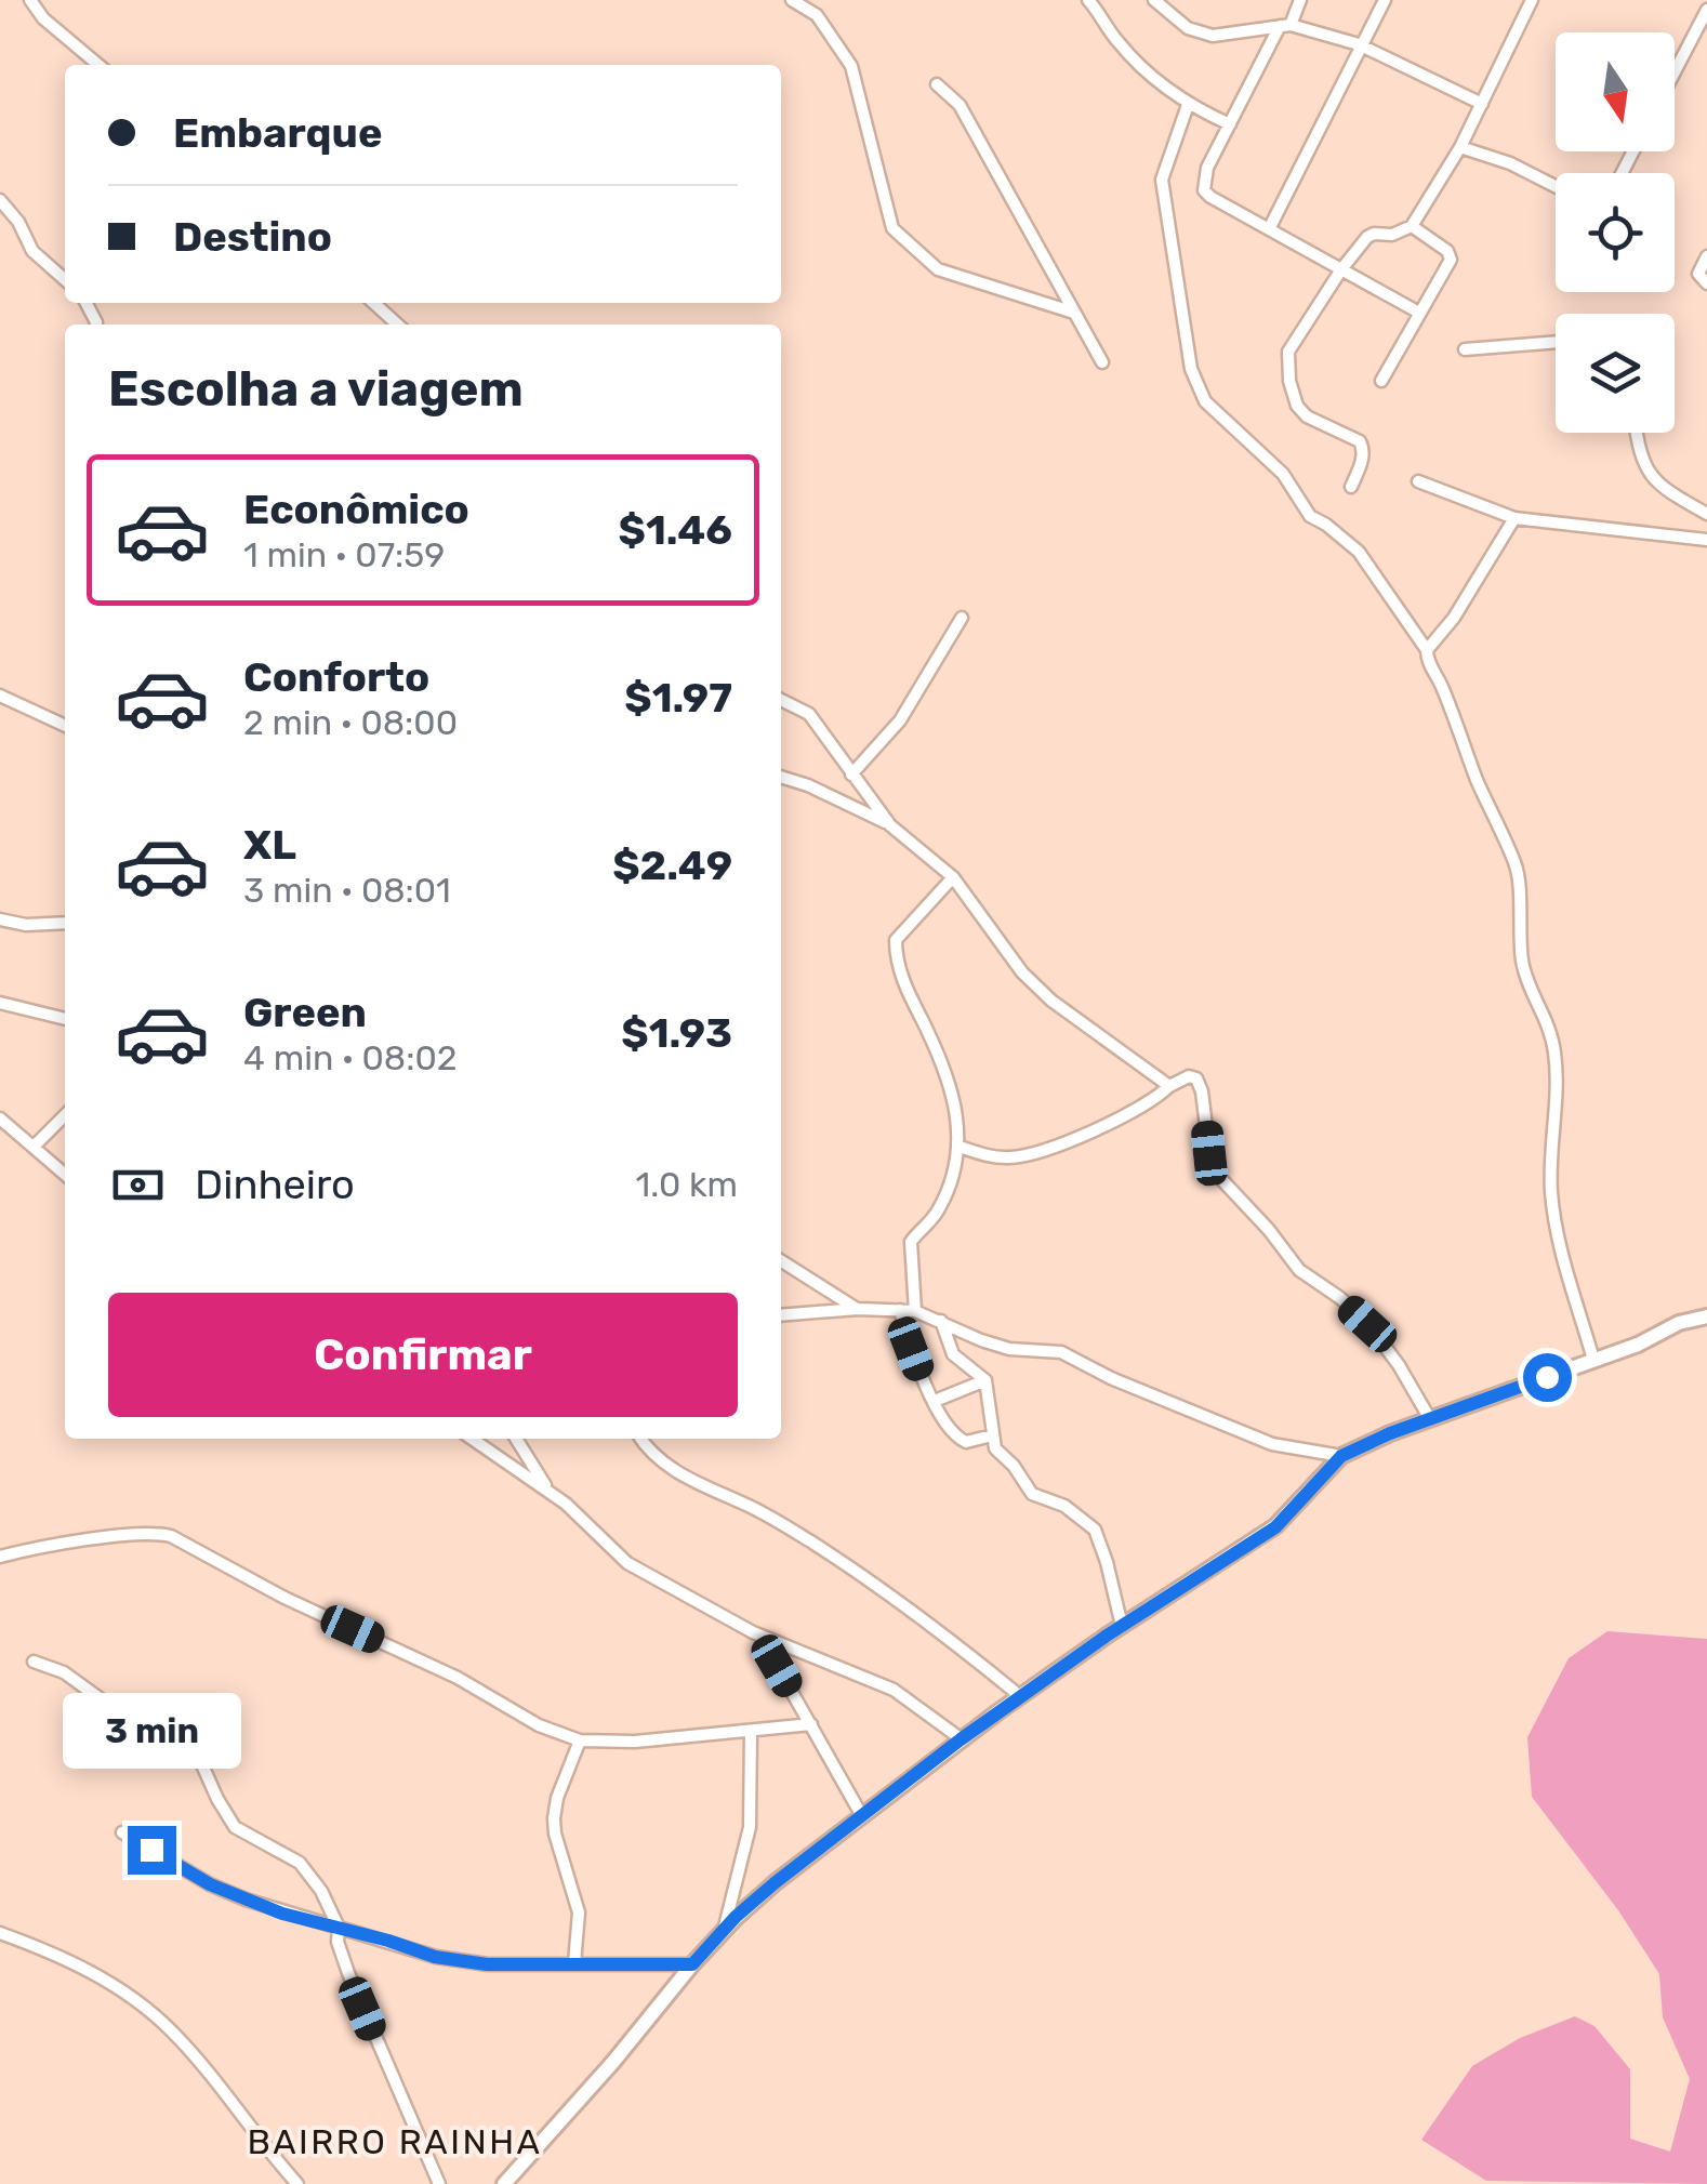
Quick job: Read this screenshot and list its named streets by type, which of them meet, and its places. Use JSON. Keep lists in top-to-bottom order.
{
  "districts": ["BAIRRO RAINHA"],
  "north": "bottom",
  "page": {
    "banner": ["Embarque", "Destino"],
    "heading": "Escolha a viagem",
    "list": [
      {
        "name": "Econômico",
        "note": "1 min · 07:59",
        "value": "$1.46"
      },
      {
        "name": "Conforto",
        "note": "2 min · 08:00",
        "value": "$1.97"
      },
      {
        "name": "XL",
        "note": "3 min · 08:01",
        "value": "$2.49"
      },
      {
        "name": "Green",
        "note": "4 min · 08:02",
        "value": "$1.93"
      }
    ],
    "pay": ["Dinheiro", "1.0 km"],
    "buttons": "Confirmar",
    "bubble": "3 min"
  }
}
